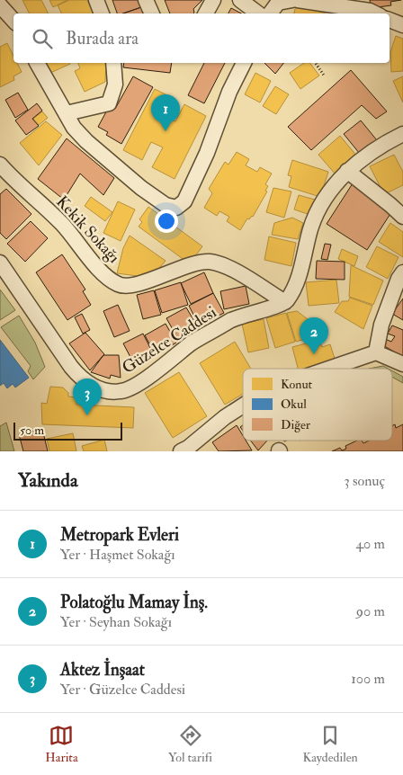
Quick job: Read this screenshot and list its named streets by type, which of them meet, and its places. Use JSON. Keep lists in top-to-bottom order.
{
  "streets": {
    "street": ["Kekik Sokağı", "Güzelce Caddesi"]
  },
  "crossings": [
    ["Kekik Sokağı", "Güzelce Caddesi"]
  ],
  "legend": ["Konut", "Okul", "Diğer"],
  "scale_bar": "50 m",
  "page": {
    "search": "Burada ara",
    "pins": ["1", "2", "3"],
    "scale": "50 m",
    "heading": ["Yakında", "3 sonuç"],
    "list": [
      {
        "mark": "1",
        "name": "Metropark Evleri",
        "note": "Yer · Haşmet Sokağı",
        "value": "40 m"
      },
      {
        "mark": "2",
        "name": "Polatoğlu Mamay İnş.",
        "note": "Yer · Seyhan Sokağı",
        "value": "90 m"
      },
      {
        "mark": "3",
        "name": "Aktez İnşaat",
        "note": "Yer · Güzelce Caddesi",
        "value": "100 m"
      }
    ],
    "nav": ["Harita", "Yol tarifi", "Kaydedilen"]
  }
}
